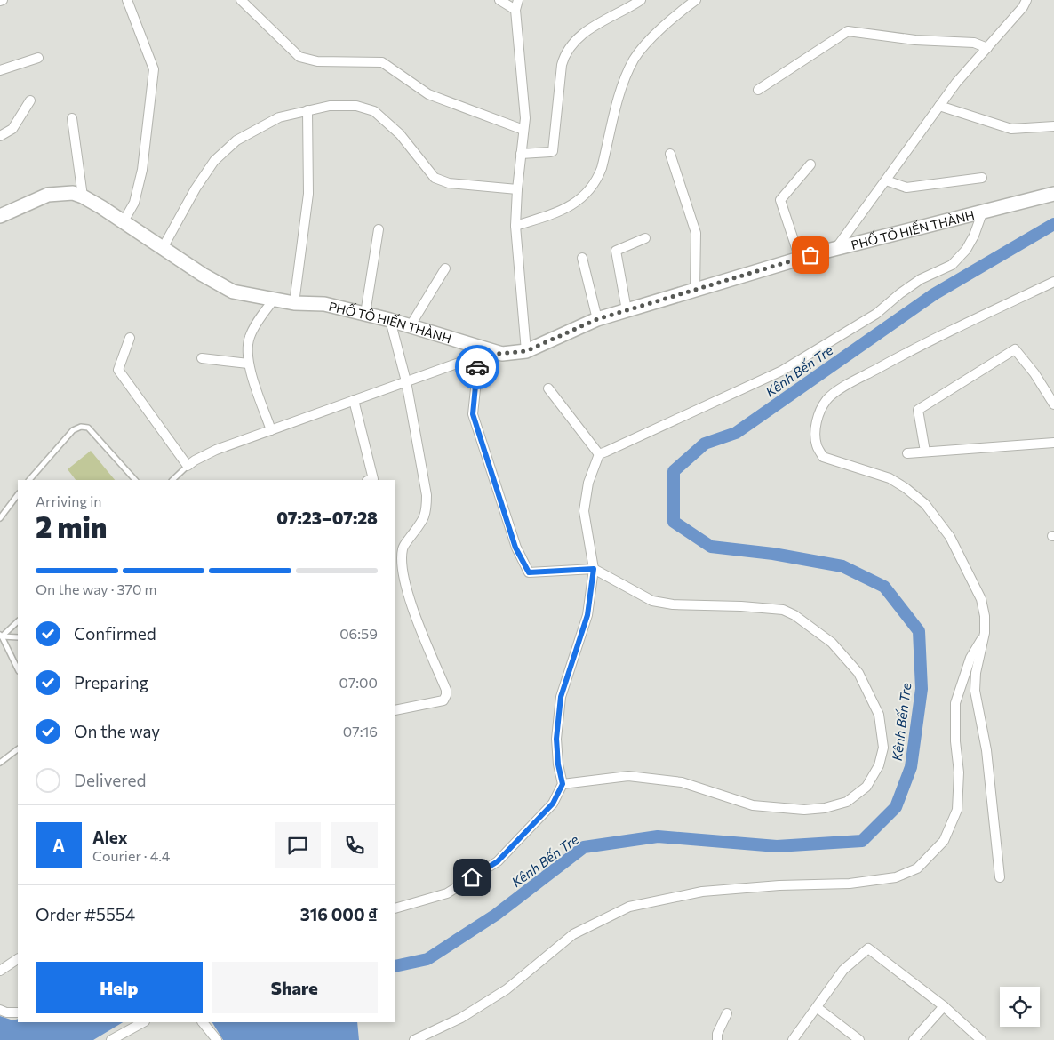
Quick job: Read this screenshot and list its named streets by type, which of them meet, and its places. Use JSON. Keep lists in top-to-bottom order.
{
  "streets": {
    "street": ["PHỐ TÔ HIẾN THÀNH"]
  },
  "water": ["Kênh Bến Tre"],
  "page": {
    "heading": ["2 min", "Arriving in", "07:23–07:28"],
    "panel": [
      "Alex",
      "Courier · 4.4",
      "Order #5554",
      "316 000 ₫"
    ],
    "bar": "On the way · 370 m",
    "list": [
      ["Confirmed", "06:59"],
      ["Preparing", "07:00"],
      ["On the way", "07:16"],
      "Delivered"
    ],
    "round": "A",
    "buttons": ["Help", "Share"]
  }
}
